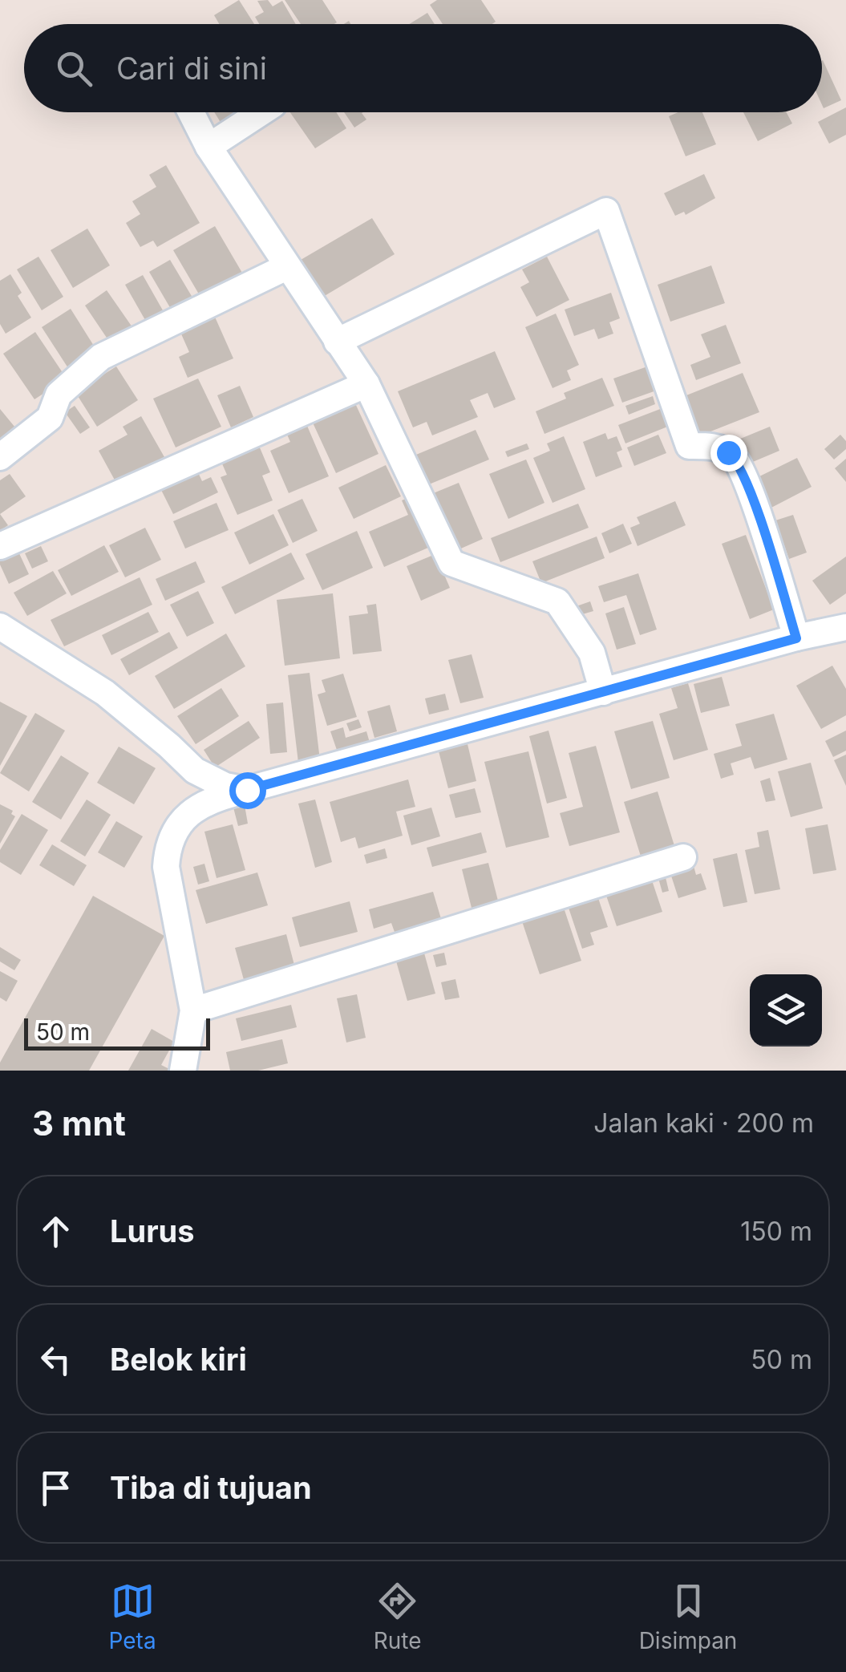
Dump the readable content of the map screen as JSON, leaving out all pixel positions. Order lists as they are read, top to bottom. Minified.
{"scale_bar":"50 m","page":{"search":"Cari di sini","scale":"50 m","heading":["3 mnt","Jalan kaki · 200 m"],"list":[["Lurus","150 m"],["Belok kiri","50 m"],"Tiba di tujuan"],"nav":["Peta","Rute","Disimpan"]}}
